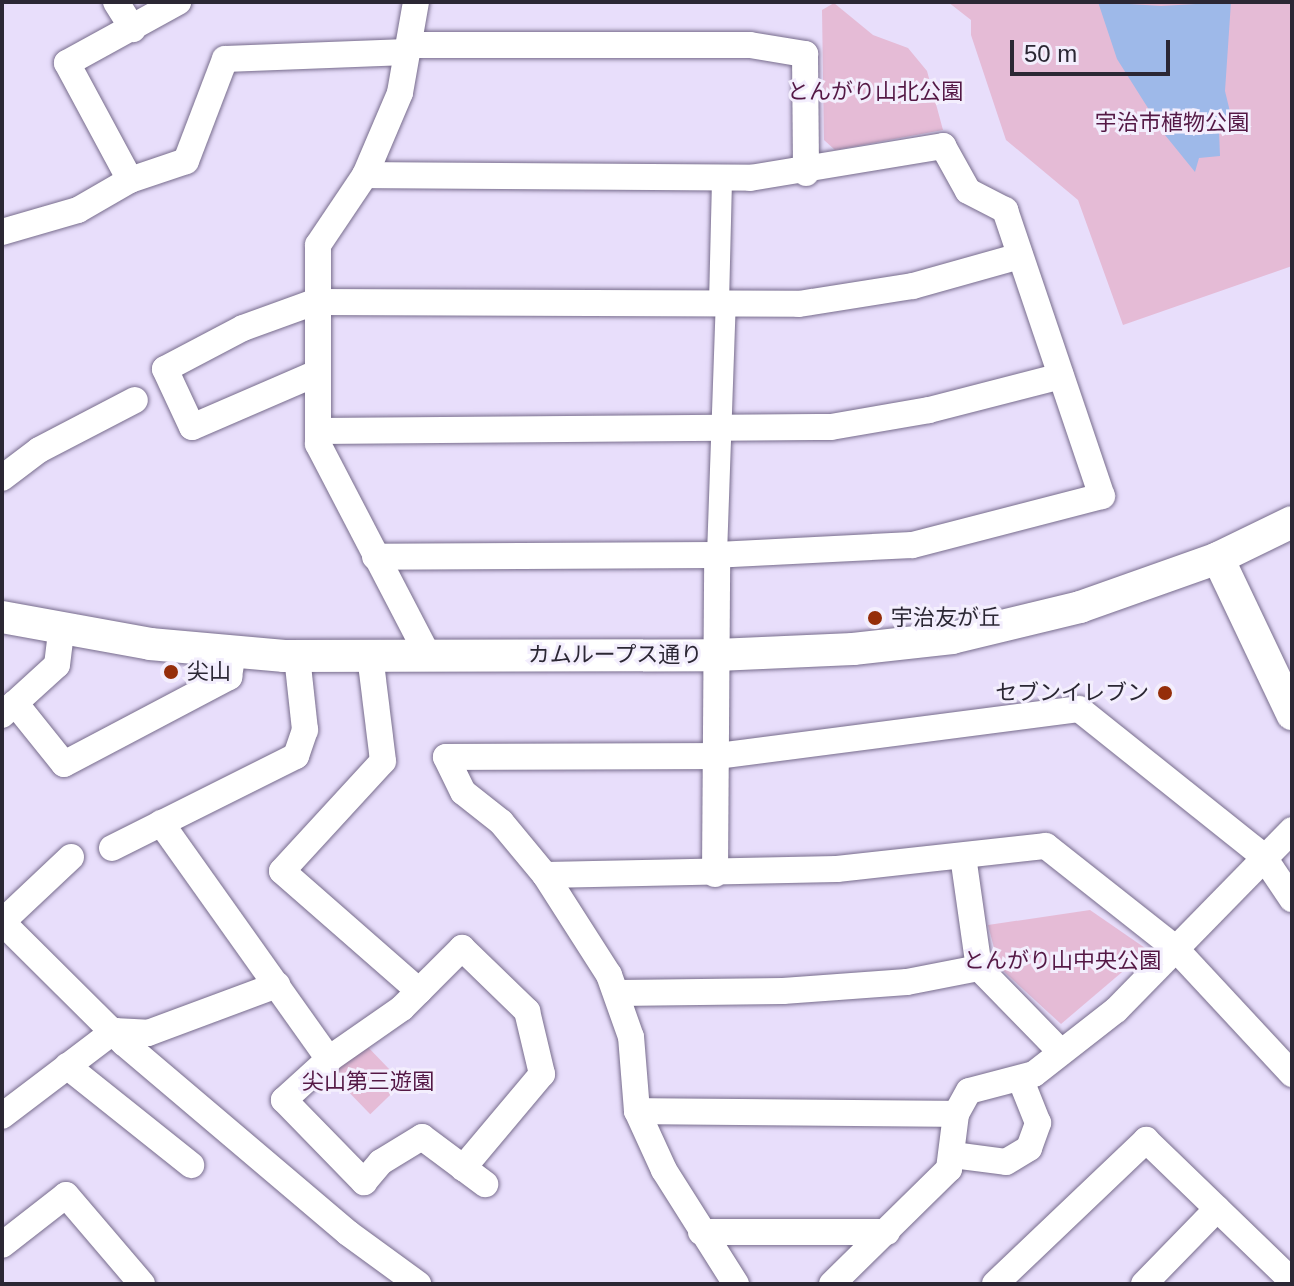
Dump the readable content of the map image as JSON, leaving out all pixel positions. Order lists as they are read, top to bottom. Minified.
{"streets":{"street":["カムループス通り"]},"parks":["とんがり山北公園","宇治市植物公園","とんがり山中央公園","尖山第三遊園"],"places":["宇治友が丘","尖山","セブンイレブン"],"scale_bar":"50 m"}
